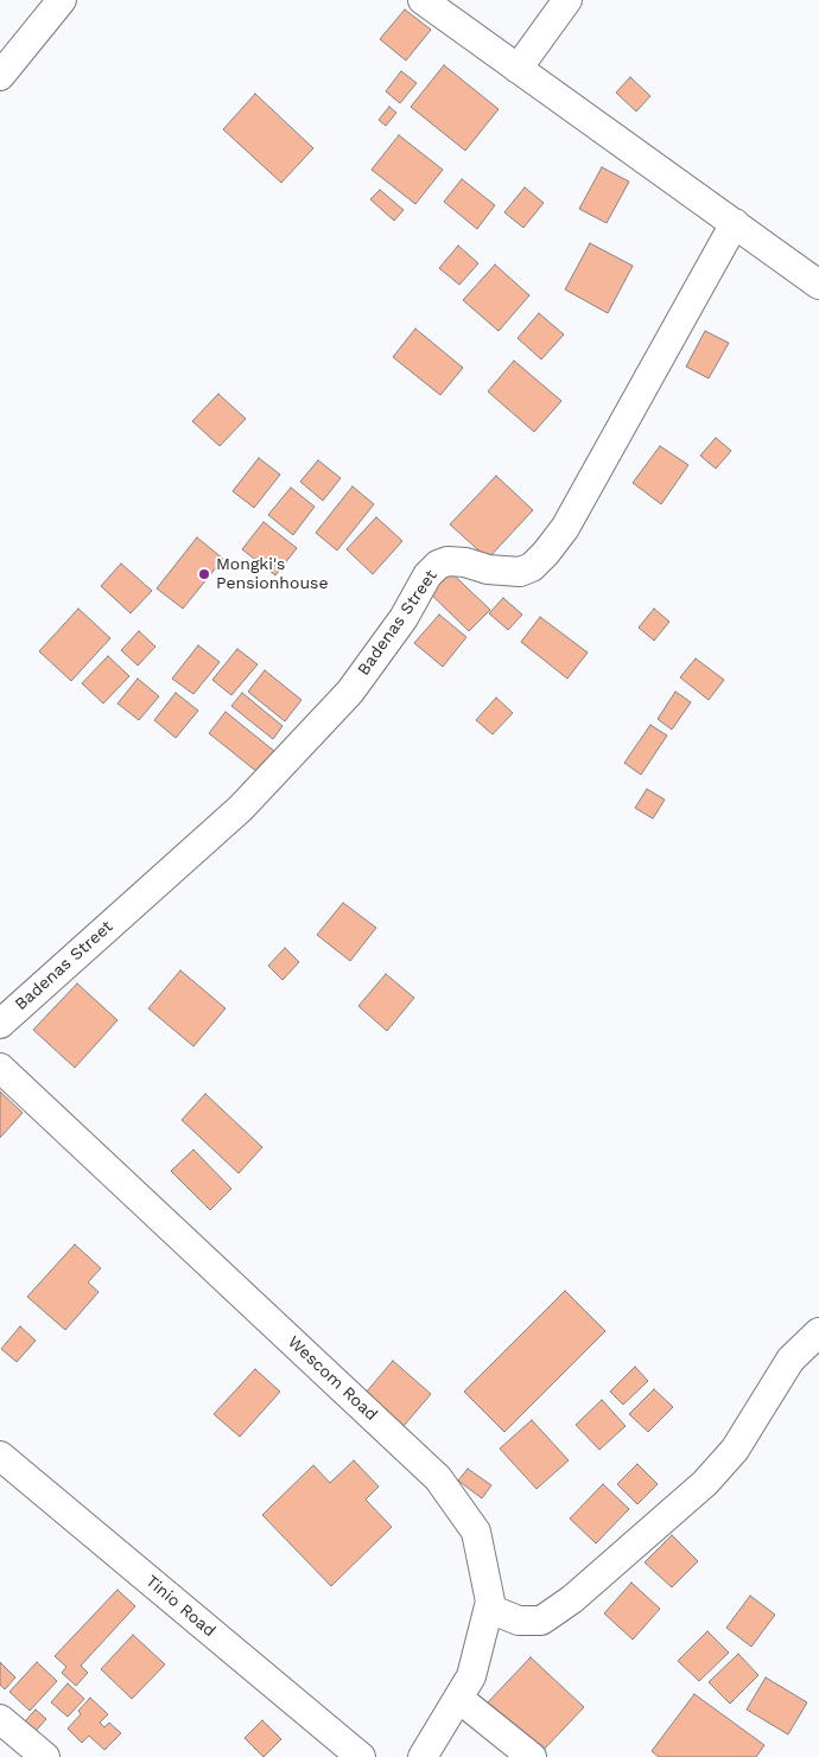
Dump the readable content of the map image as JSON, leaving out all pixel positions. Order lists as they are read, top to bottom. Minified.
{"streets":{"street":["Badenas Street","Wescom Road","Tinio Road"]},"places":["Mongki's Pensionhouse"]}
